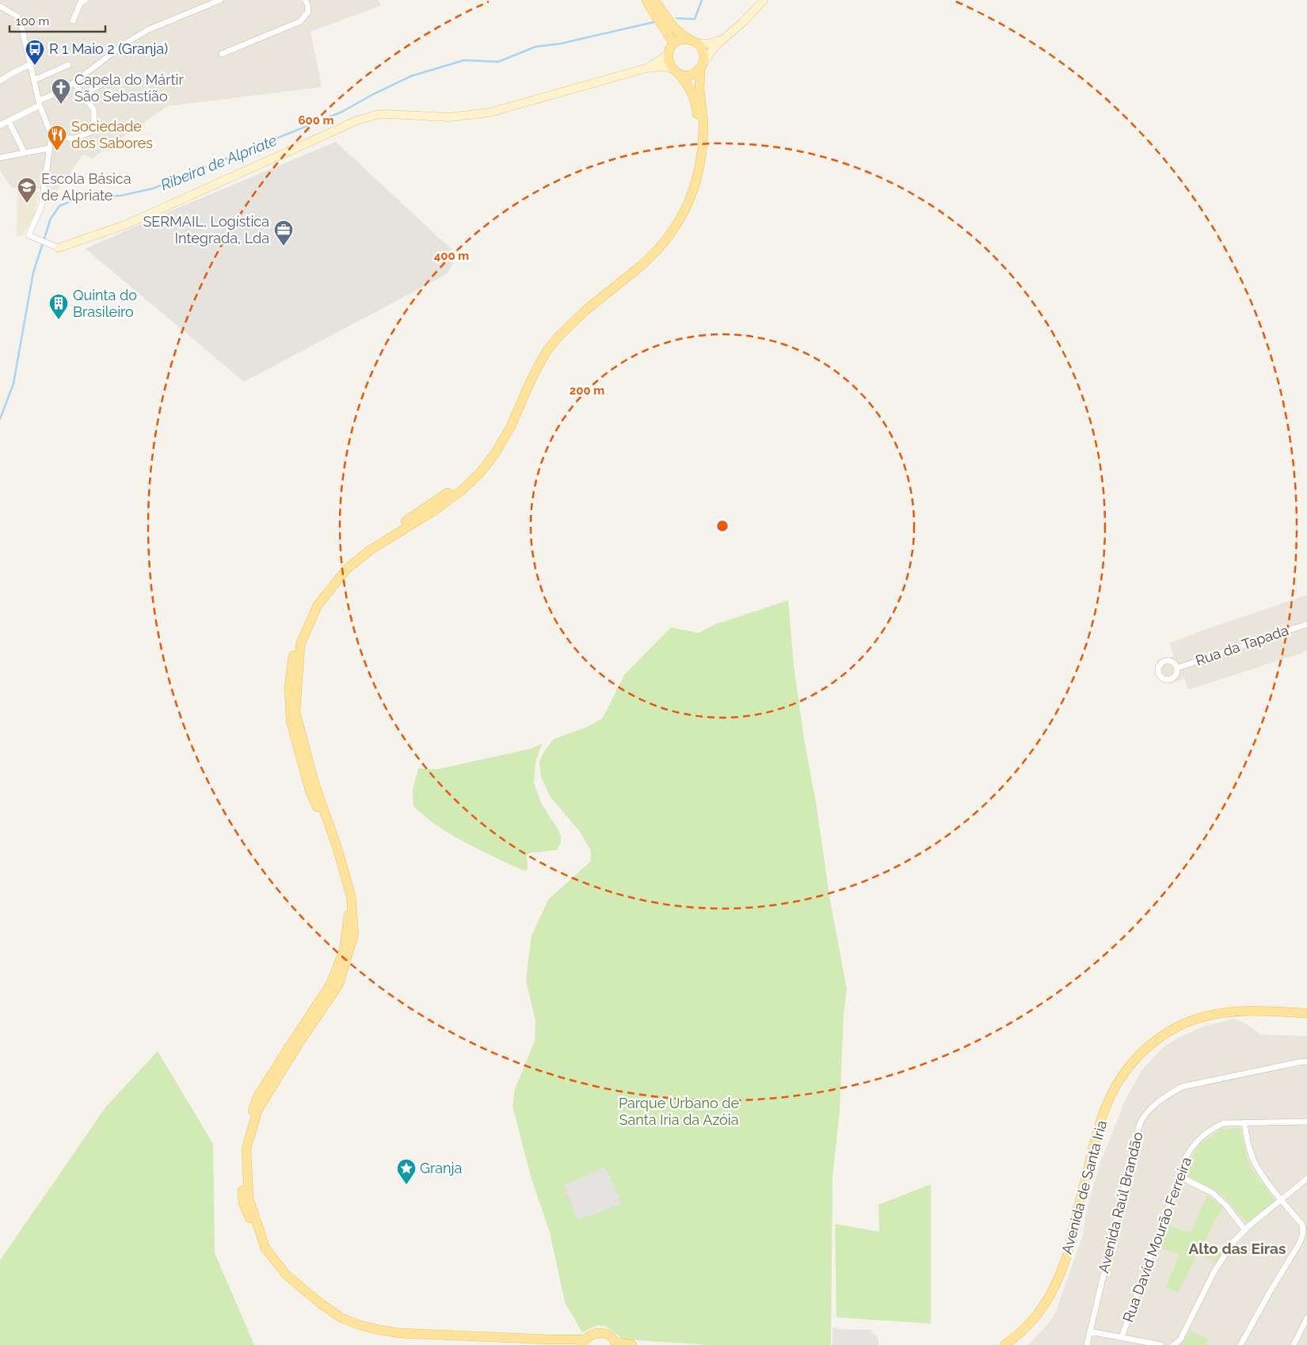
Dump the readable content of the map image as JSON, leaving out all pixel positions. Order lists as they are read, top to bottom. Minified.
{"streets":{"main road":["Avenida de Santa Iria"],"street":["Rua da Tapada","Avenida Raúl Brandão","Rua David Mourão Ferreira"]},"districts":["Alto das Eiras"],"water":["Ribeira de Alpriate"],"parks":["Parque Urbano de Santa Iria da Azóia"],"places":{"bus stop":["R 1 Maio 2 (Granja)"],"church":["Capela do Mártir São Sebastião"],"restaurant":["Sociedade dos Sabores"],"school or university":["Escola Básica de Alpriate"],"office":["SERMAIL, Logística Integrada, Lda"],"building":["Quinta do Brasileiro"],"place":["Granja"]},"scale_bar":"100 m","rings":["600 m","400 m","200 m"]}
